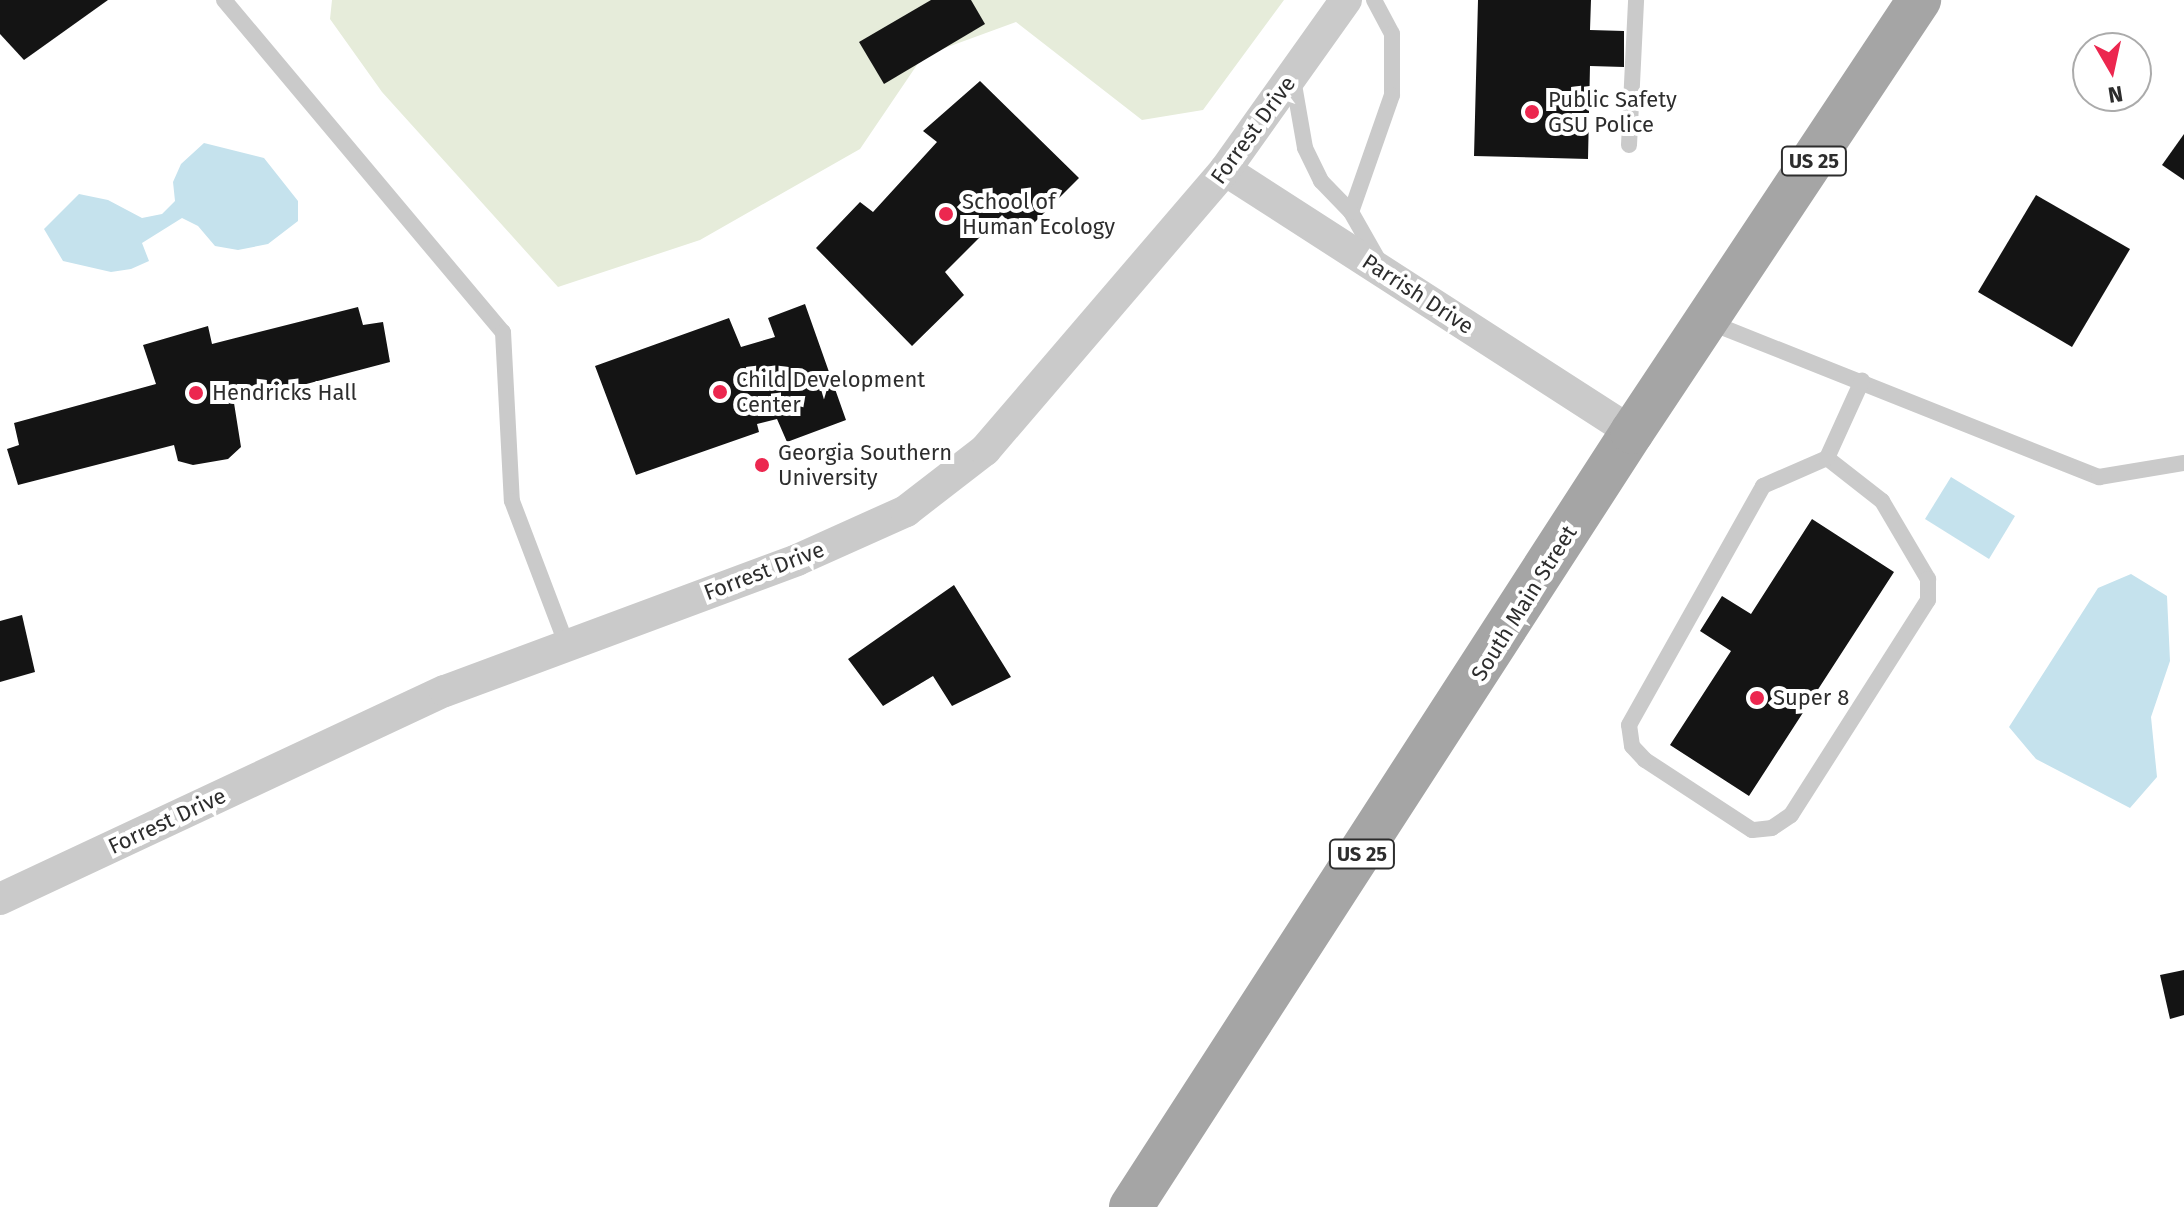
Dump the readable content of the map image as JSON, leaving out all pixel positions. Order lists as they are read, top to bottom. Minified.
{"streets":{"main road":["US 25","South Main Street"],"street":["Forrest Drive","Parrish Drive"]},"crossings":[["Forrest Drive","Parrish Drive"],["Parrish Drive","South Main Street"]],"places":["Public Safety GSU Police","School of Human Ecology","Child Development Center","Hendricks Hall","Georgia Southern University","Super 8"],"north":"bottom"}
